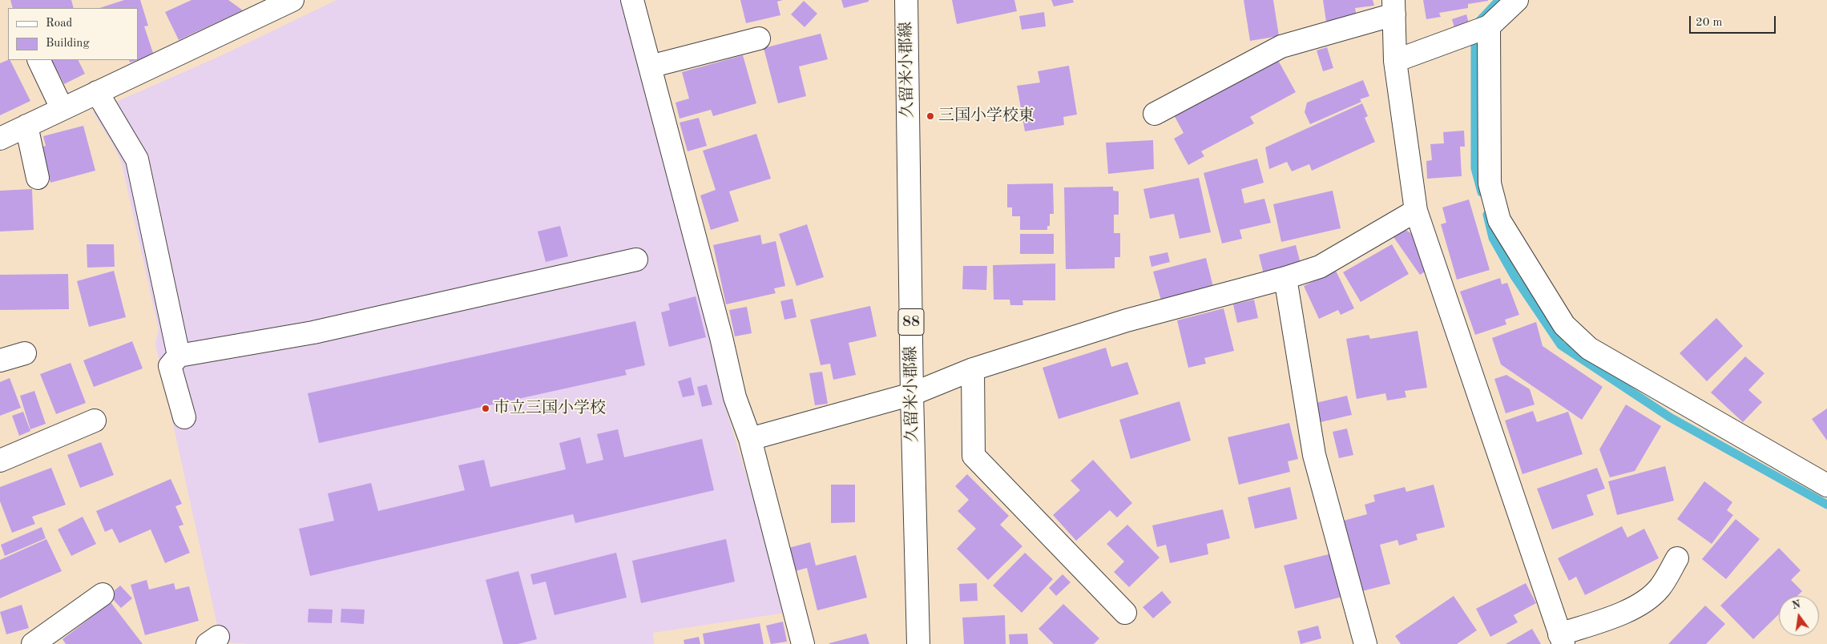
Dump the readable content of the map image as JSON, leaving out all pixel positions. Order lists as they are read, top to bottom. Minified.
{"streets":{"street":["久留米小郡線","88"]},"places":["三国小学校東","市立三国小学校"],"legend":["Road","Building"],"scale_bar":"20 m","north":"top"}
